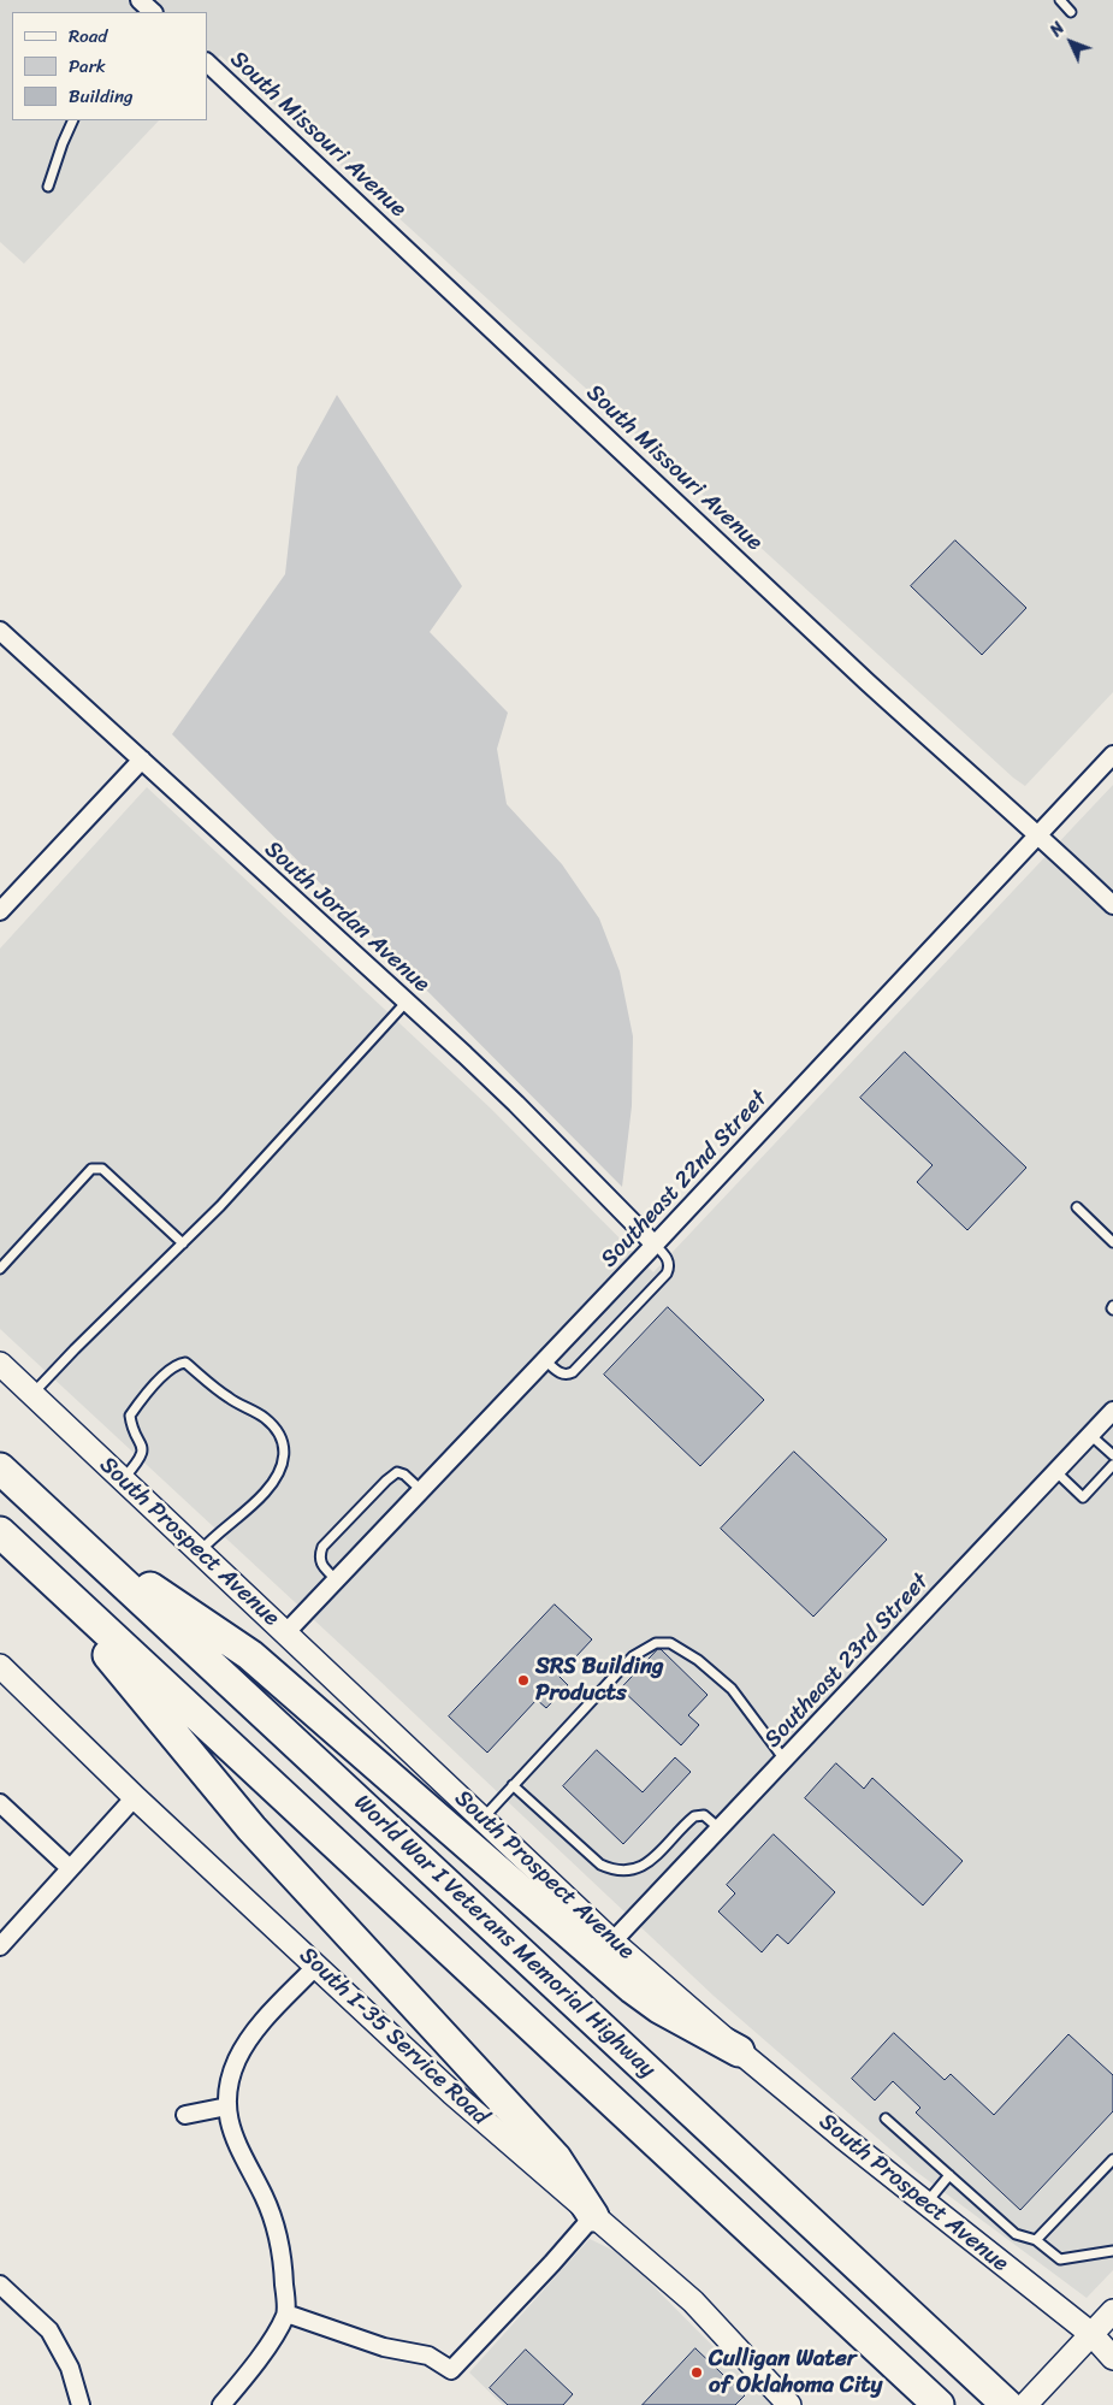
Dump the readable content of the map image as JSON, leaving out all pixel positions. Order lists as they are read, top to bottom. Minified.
{"streets":{"highway":["World War I Veterans Memorial Highway"],"main road":["South Prospect Avenue","South I-35 Service Road"],"street":["South Missouri Avenue","South Jordan Avenue","Southeast 22nd Street","Southeast 23rd Street"]},"crossings":[["South Missouri Avenue","Southeast 22nd Street"],["South Jordan Avenue","Southeast 22nd Street"],["Southeast 22nd Street","South Prospect Avenue"],["South Prospect Avenue","Southeast 23rd Street"]],"places":["SRS Building Products","Culligan Water of Oklahoma City"],"legend":["Road","Park","Building"],"north":"top left"}
